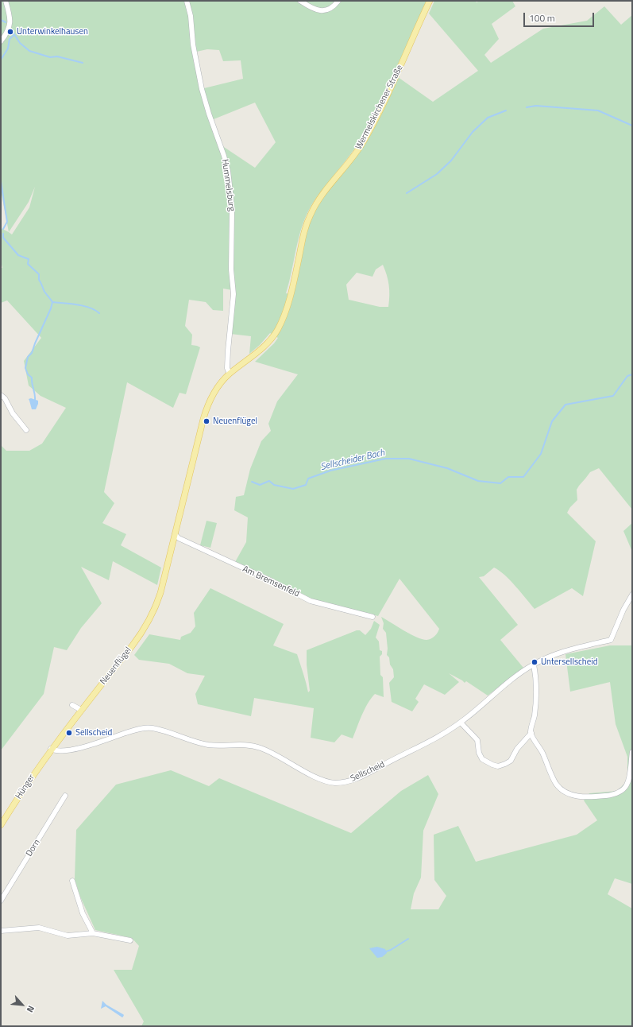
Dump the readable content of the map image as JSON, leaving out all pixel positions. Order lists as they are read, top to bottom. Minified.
{"streets":{"main road":["Wermelskirchener Straße","Neuenflügel","Hünger"],"street":["Hummelsburg","Am Bremsenfeld","Sellscheid","Dorn"]},"crossings":[["Wermelskirchener Straße","Neuenflügel"],["Hummelsburg","Neuenflügel"],["Am Bremsenfeld","Neuenflügel"],["Neuenflügel","Sellscheid"],["Neuenflügel","Hünger"],["Sellscheid","Hünger"]],"water":["Sellscheider Bach"],"places":["Unterwinkelhausen","Neuenflügel","Untersellscheid","Sellscheid"],"scale_bar":"100 m","north":"bottom right"}
